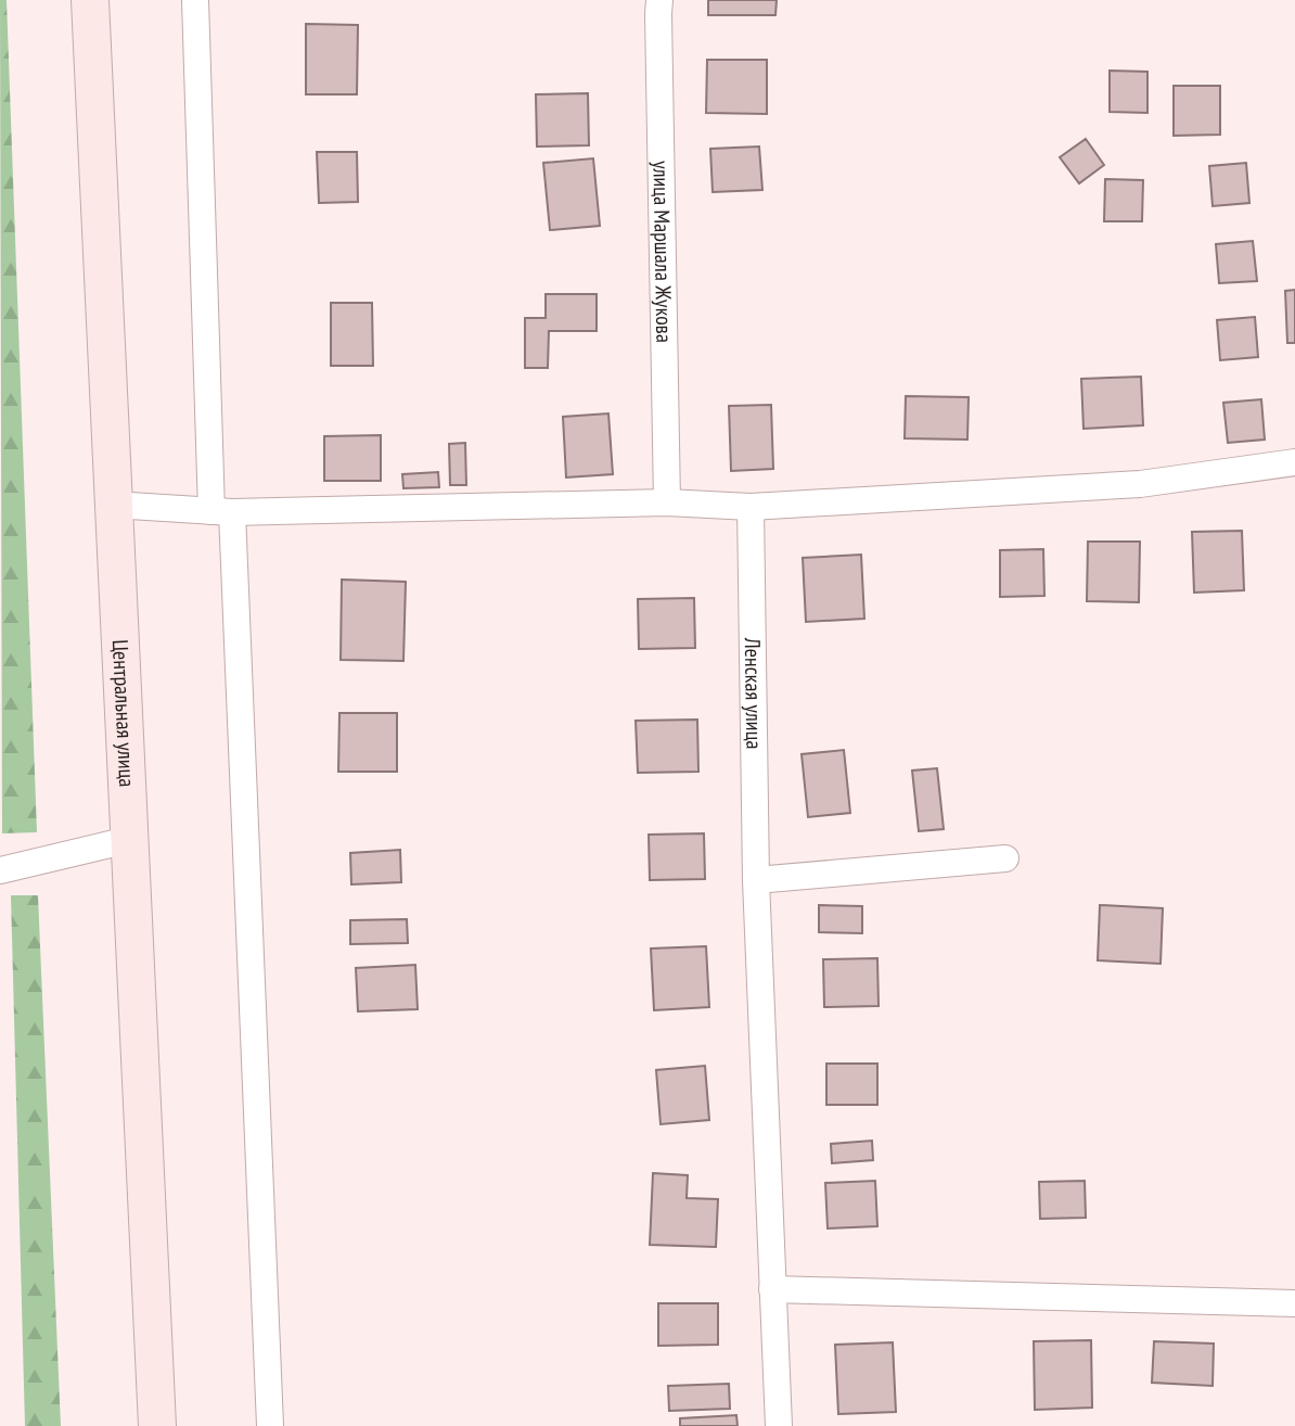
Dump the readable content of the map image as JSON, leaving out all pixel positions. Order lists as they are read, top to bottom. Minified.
{"streets":{"main road":["Центральная улица"],"street":["улица Маршала Жукова","Ленская улица"]}}
